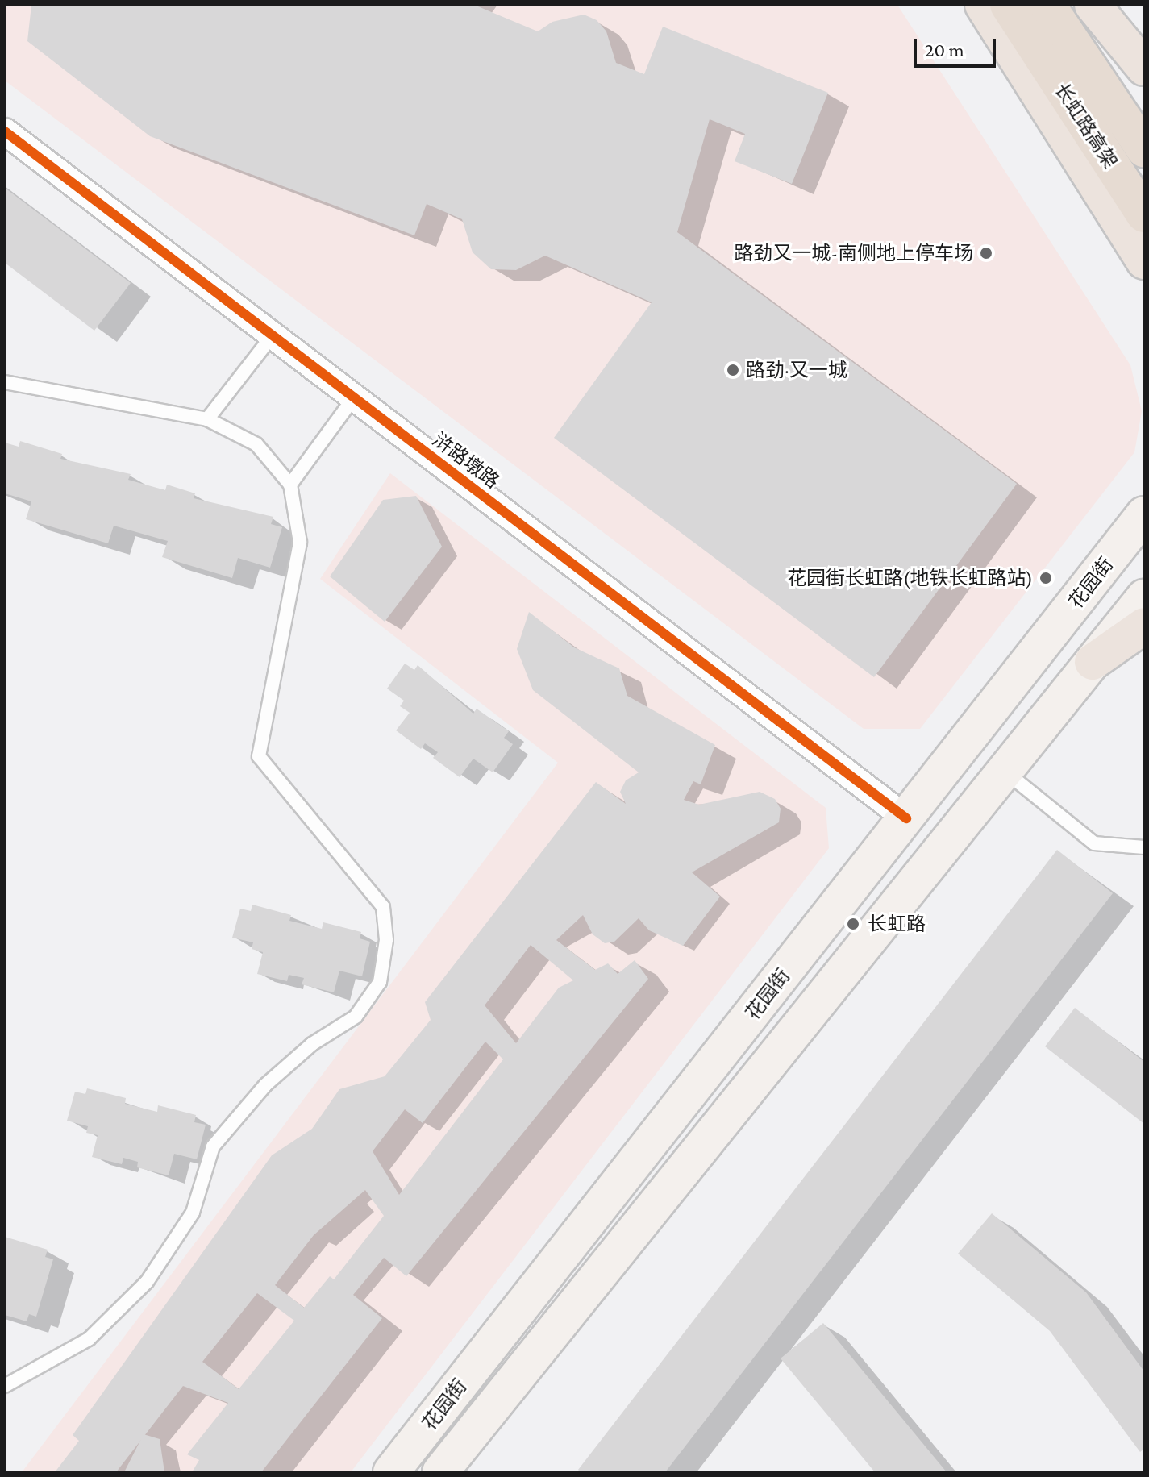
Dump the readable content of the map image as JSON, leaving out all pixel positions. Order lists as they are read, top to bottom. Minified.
{"streets":{"highway":["长虹路高架"],"main road":["花园街"],"street":["浒路墩路"]},"crossings":[["浒路墩路","花园街"]],"places":["路劲又一城-南侧地上停车场","路劲·又一城","花园街长虹路(地铁长虹路站)","长虹路"],"scale_bar":"20 m"}
